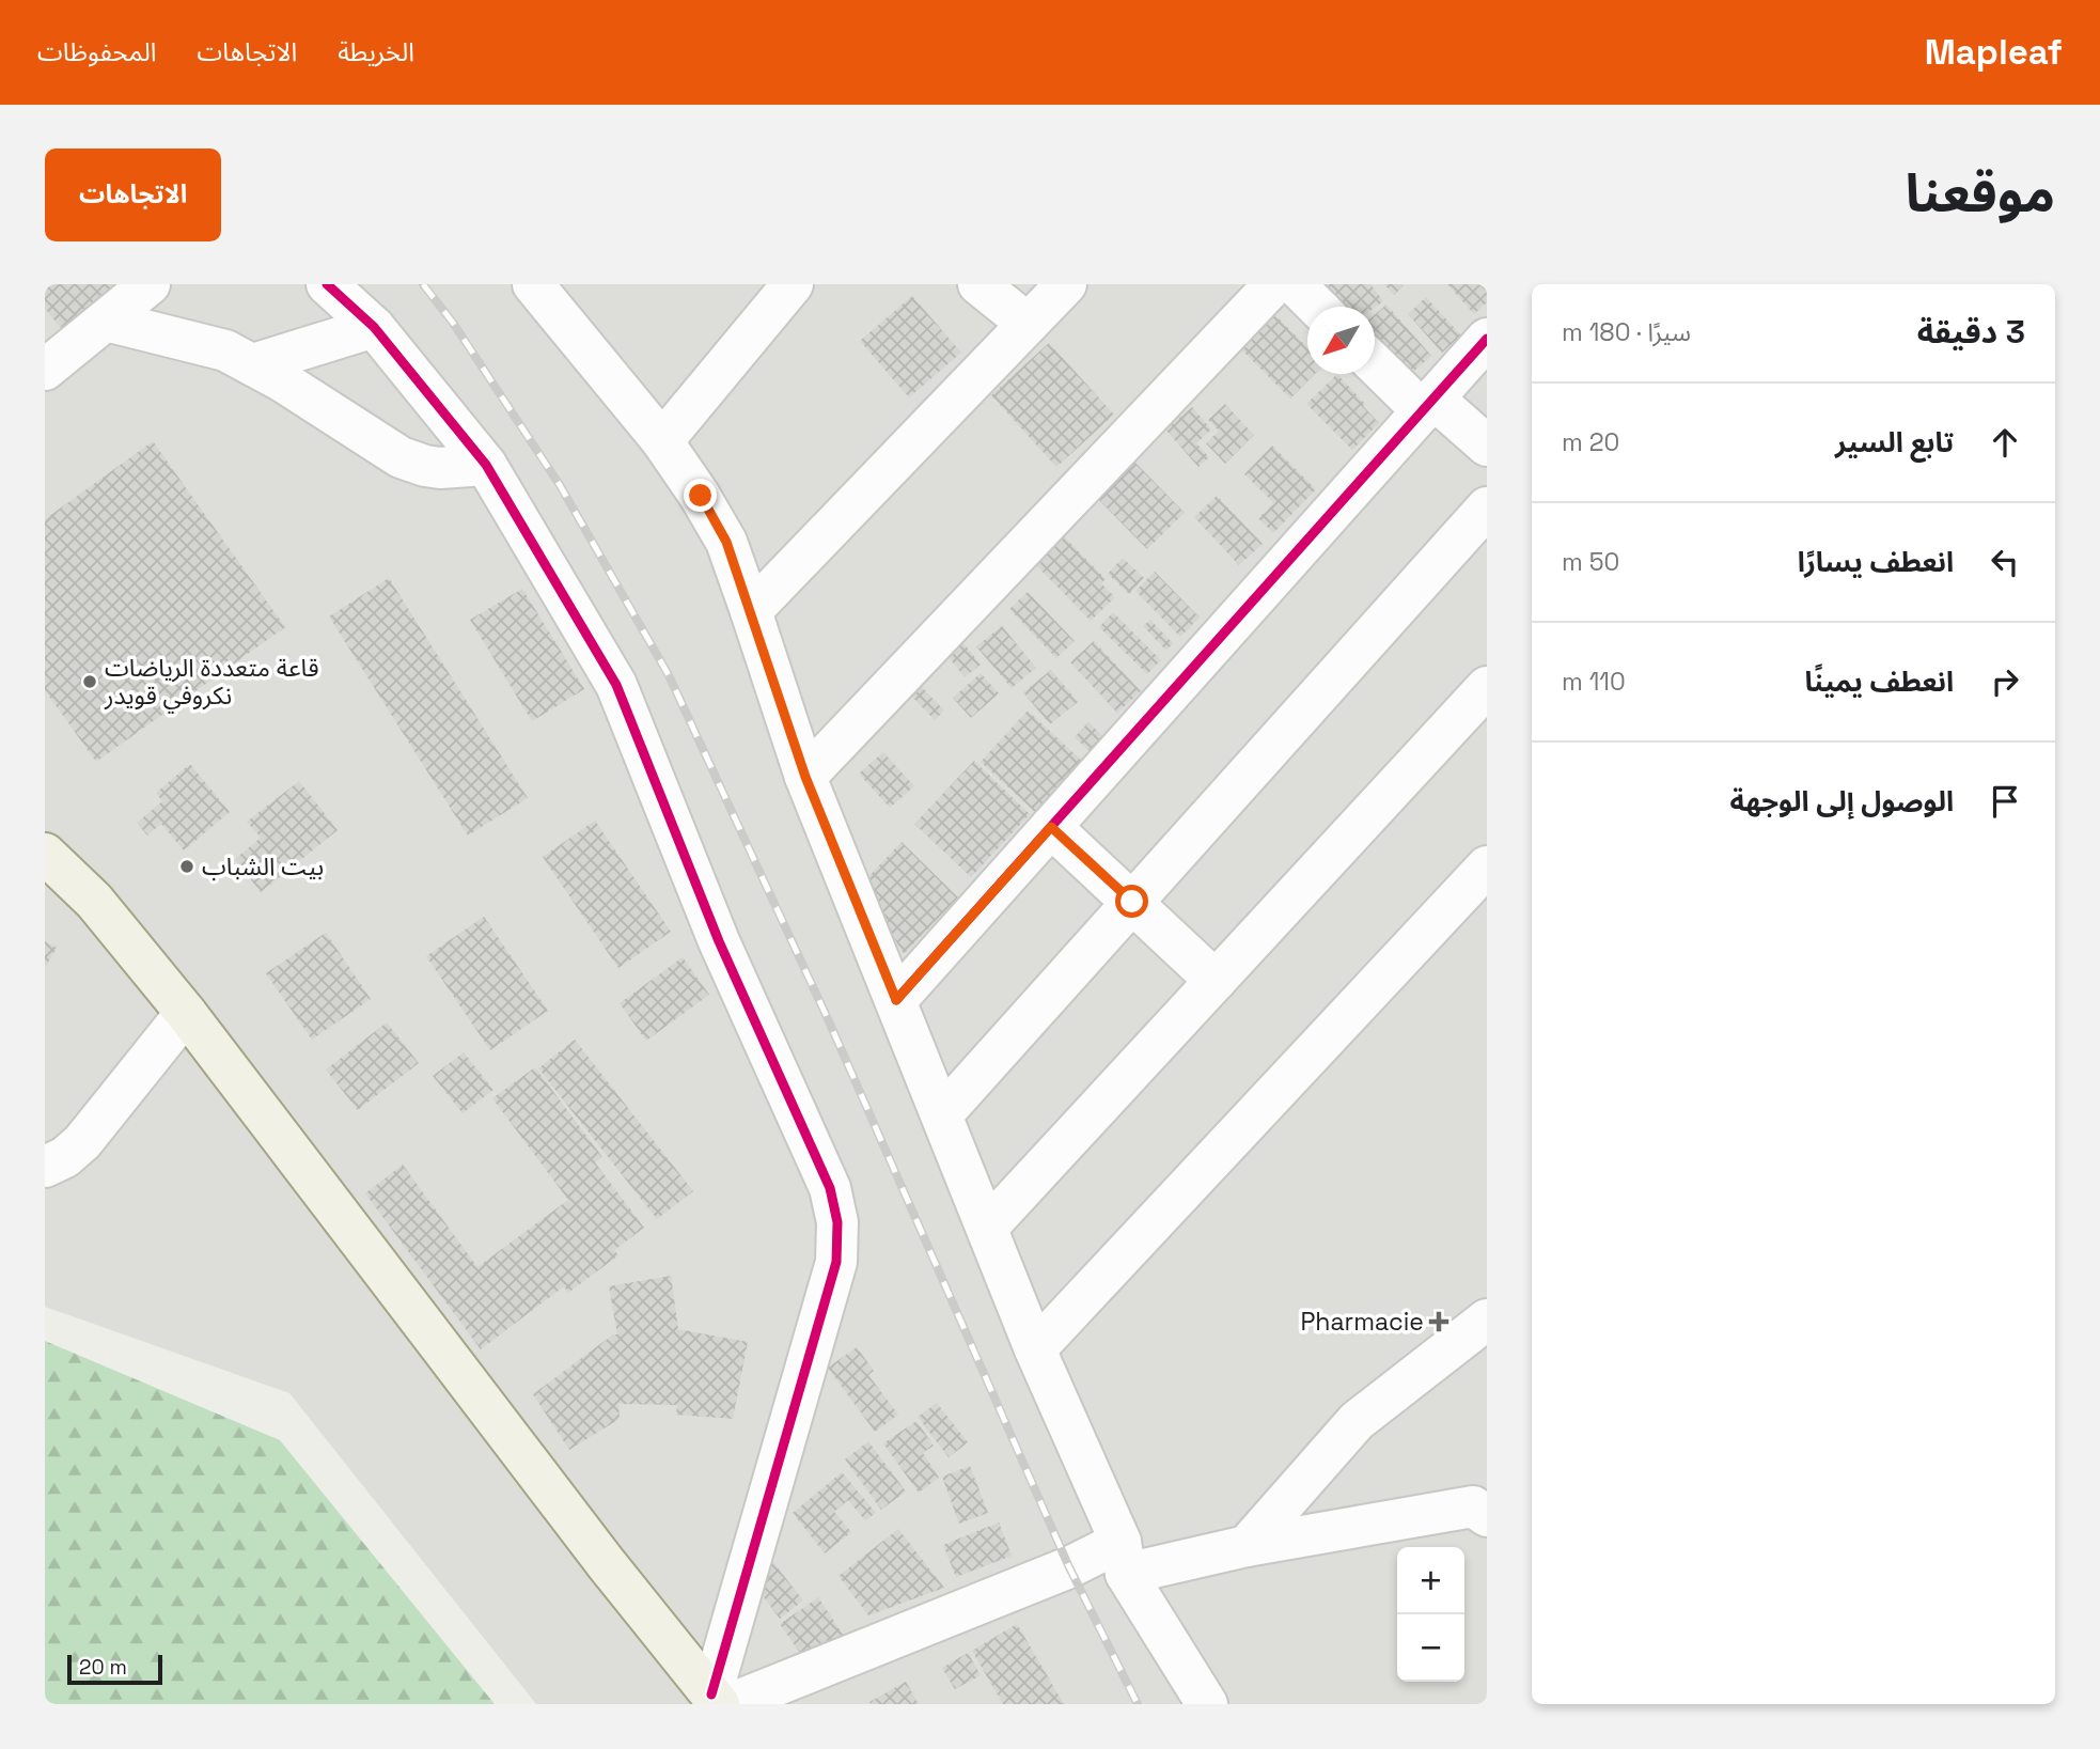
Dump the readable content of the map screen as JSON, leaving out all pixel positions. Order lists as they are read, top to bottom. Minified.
{"places":{"other":["قاعة متعددة الرياضات نكروفي قويدر","بيت الشباب"],"health":["Pharmacie"]},"scale_bar":"20 m","north":"bottom left","page":{"header":"Mapleaf","nav":["الخريطة","الاتجاهات","المحفوظات"],"title":"موقعنا","buttons":"الاتجاهات","heading":["3 دقيقة","سيرًا · 180 m"],"list":[["تابع السير","20 m"],["انعطف يسارًا","50 m"],["انعطف يمينًا","110 m"],"الوصول إلى الوجهة"],"map_buttons":["+","−"],"scale":"20 m"}}
